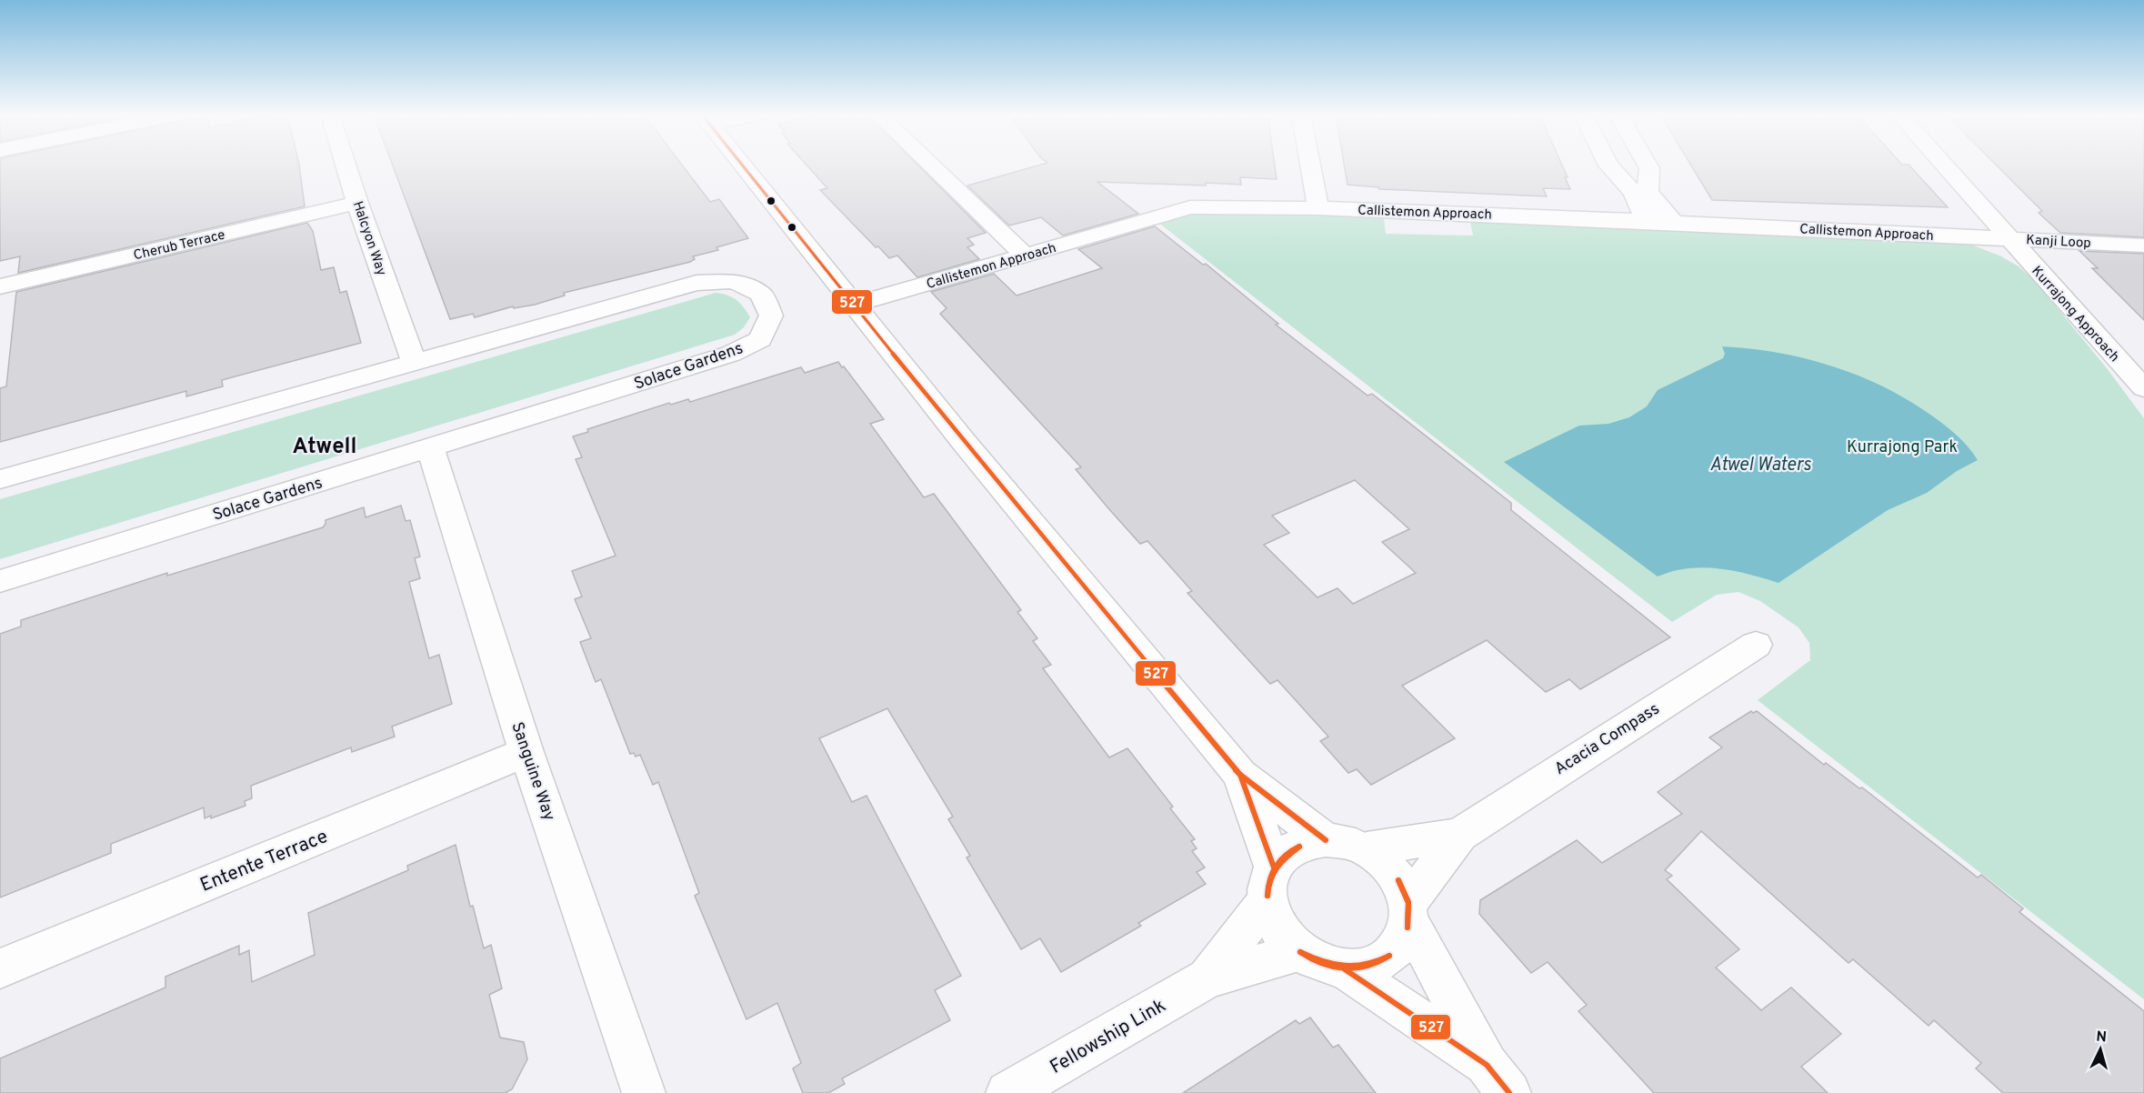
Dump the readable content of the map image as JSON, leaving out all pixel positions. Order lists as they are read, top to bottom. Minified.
{"streets":{"street":["Callistemon Approach","Halcyon Way","Kanji Loop","Cherub Terrace","Kurrajong Approach","Solace Gardens","Acacia Compass","Sanguine Way","Entente Terrace","Fellowship Link"]},"crossings":[["Callistemon Approach","Kanji Loop"],["Callistemon Approach","Kurrajong Approach"],["Halcyon Way","Cherub Terrace"],["Halcyon Way","Solace Gardens"],["Kanji Loop","Kurrajong Approach"],["Solace Gardens","Sanguine Way"],["Acacia Compass","Fellowship Link"],["Sanguine Way","Entente Terrace"]],"districts":["Atwell"],"water":["Atwel Waters"],"parks":["Kurrajong Park"],"lines":["transit line 527"],"north":"top"}
